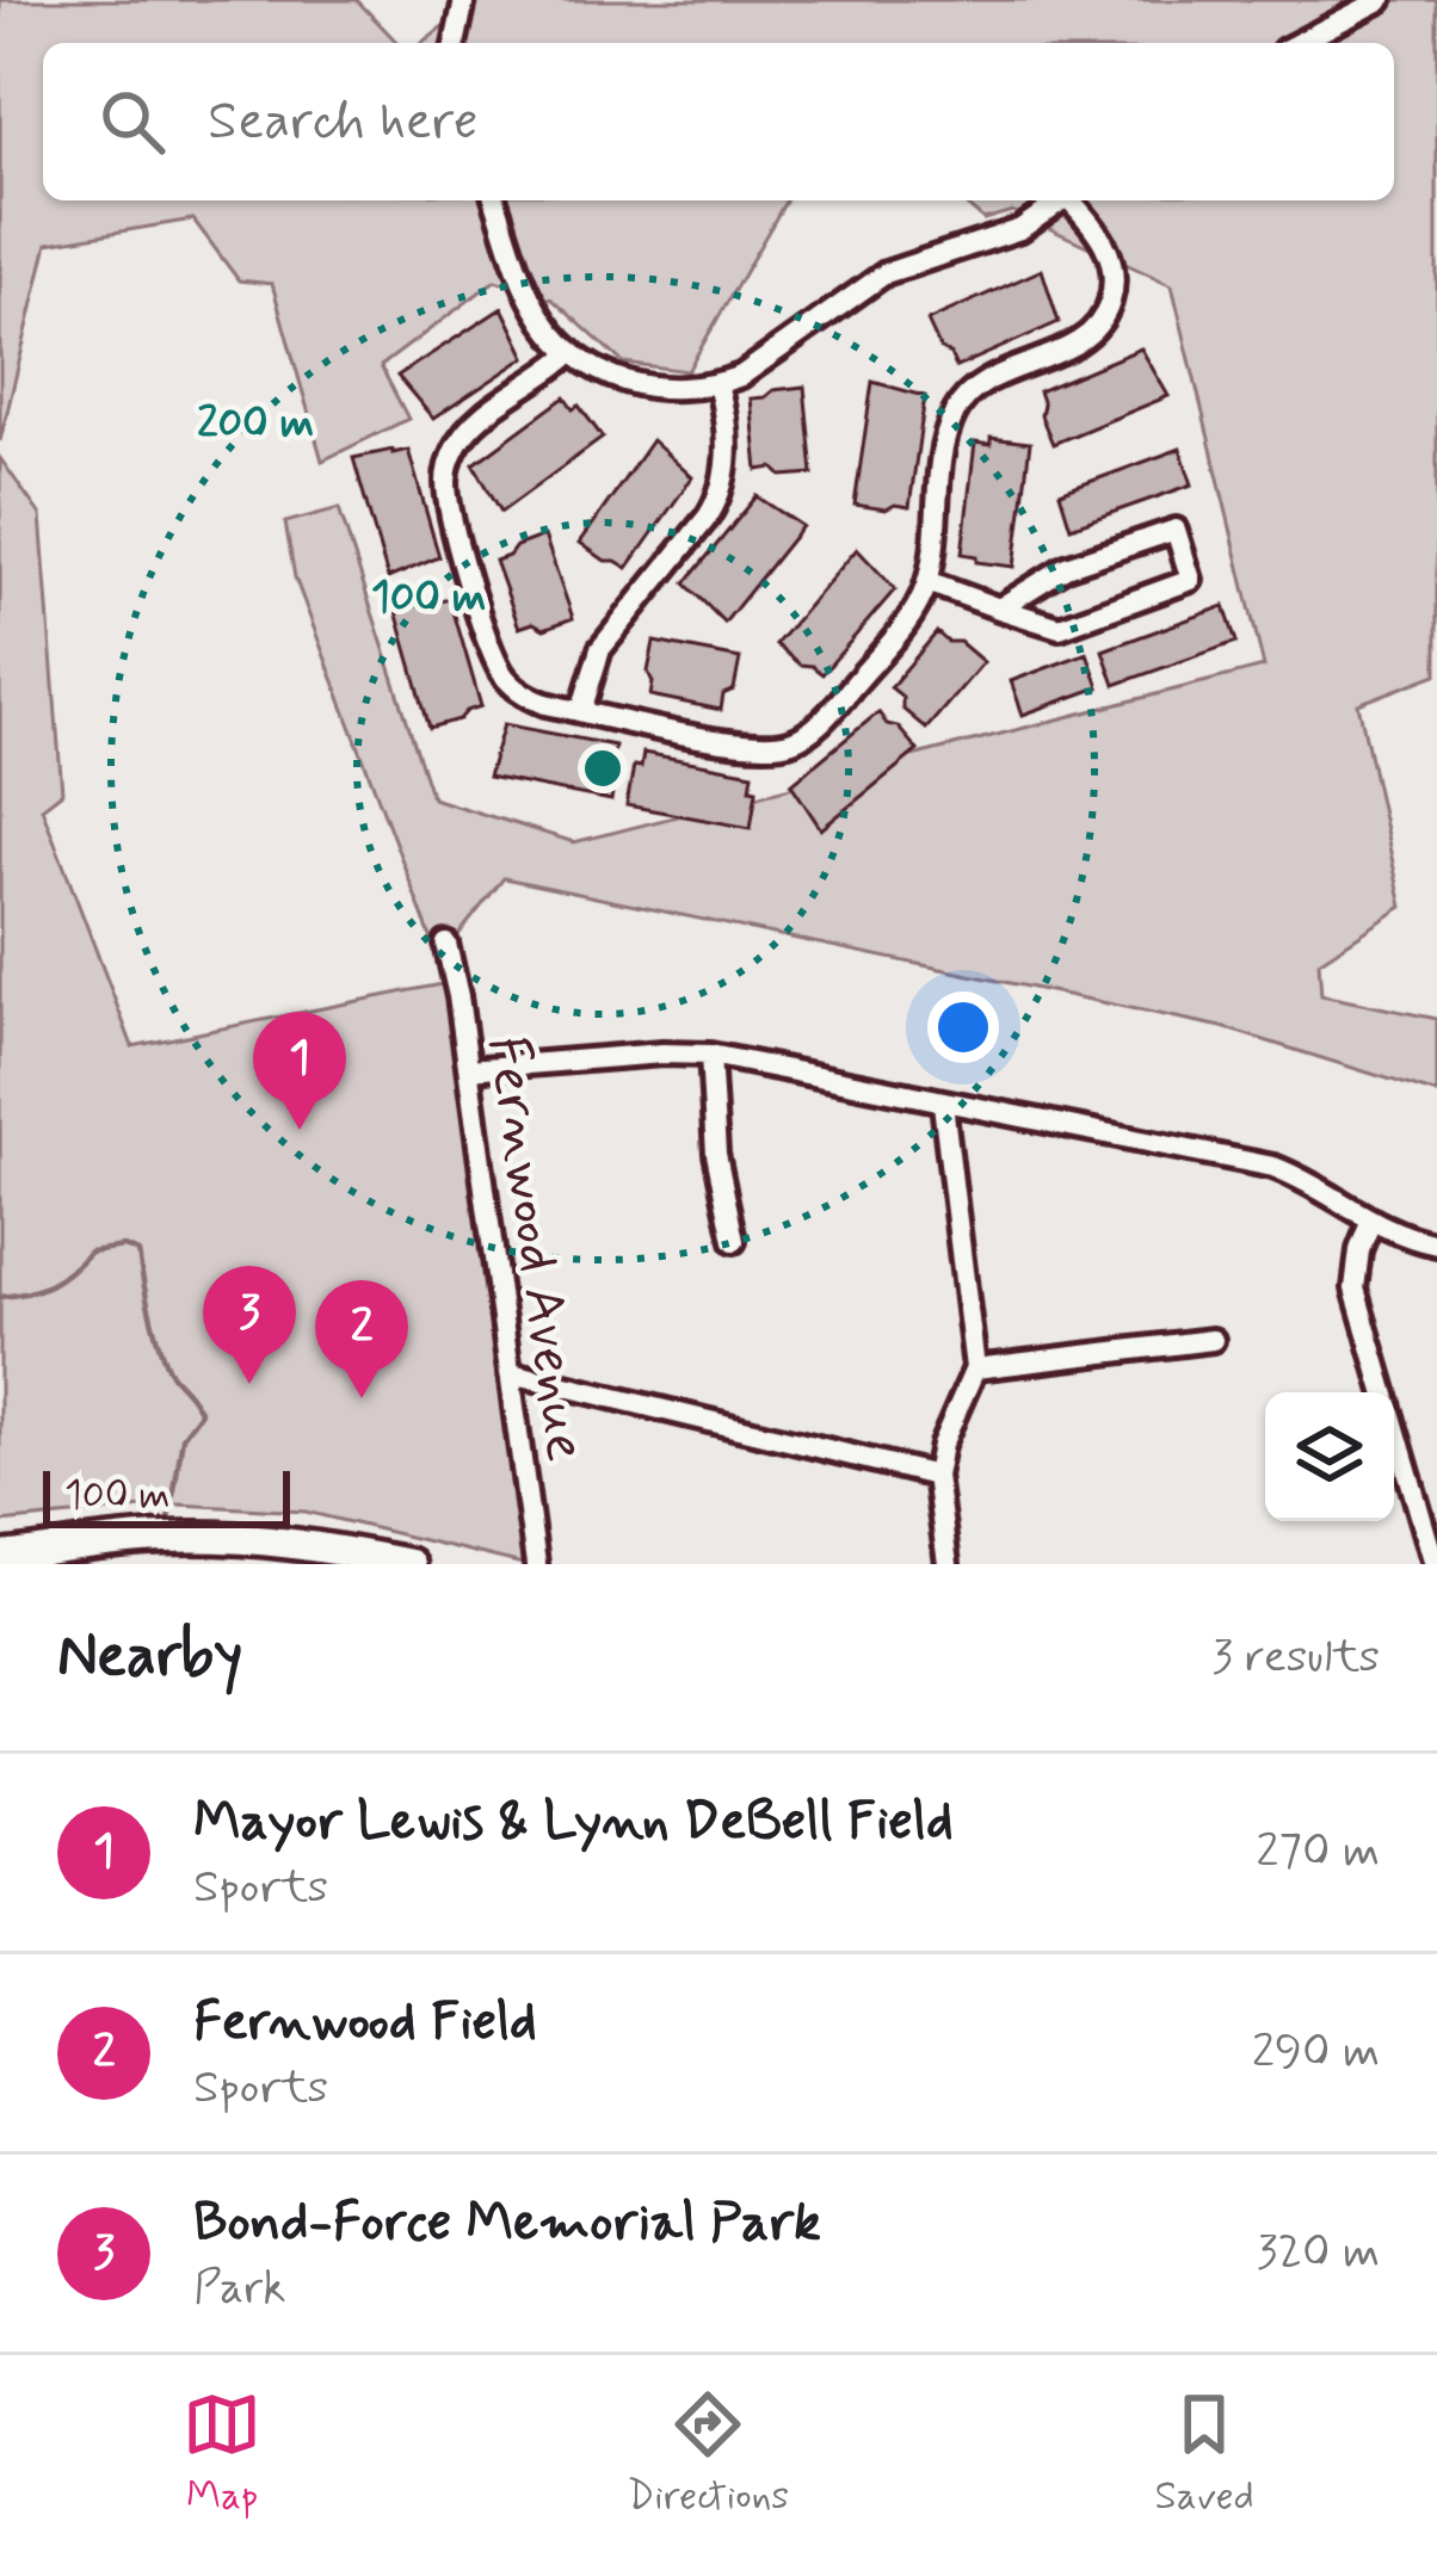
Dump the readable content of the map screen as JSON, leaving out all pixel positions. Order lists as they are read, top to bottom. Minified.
{"streets":{"street":["Fernwood Avenue"]},"scale_bar":"100 m","page":{"search":"Search here","pins":["1","3","2"],"scale":"100 m","heading":["Nearby","3 results"],"list":[{"mark":"1","name":"Mayor Lewis & Lynn DeBell Field","note":"Sports","value":"270 m"},{"mark":"2","name":"Fernwood Field","note":"Sports","value":"290 m"},{"mark":"3","name":"Bond-Force Memorial Park","note":"Park","value":"320 m"}],"nav":["Map","Directions","Saved"]},"rings":["200 m","100 m"]}
